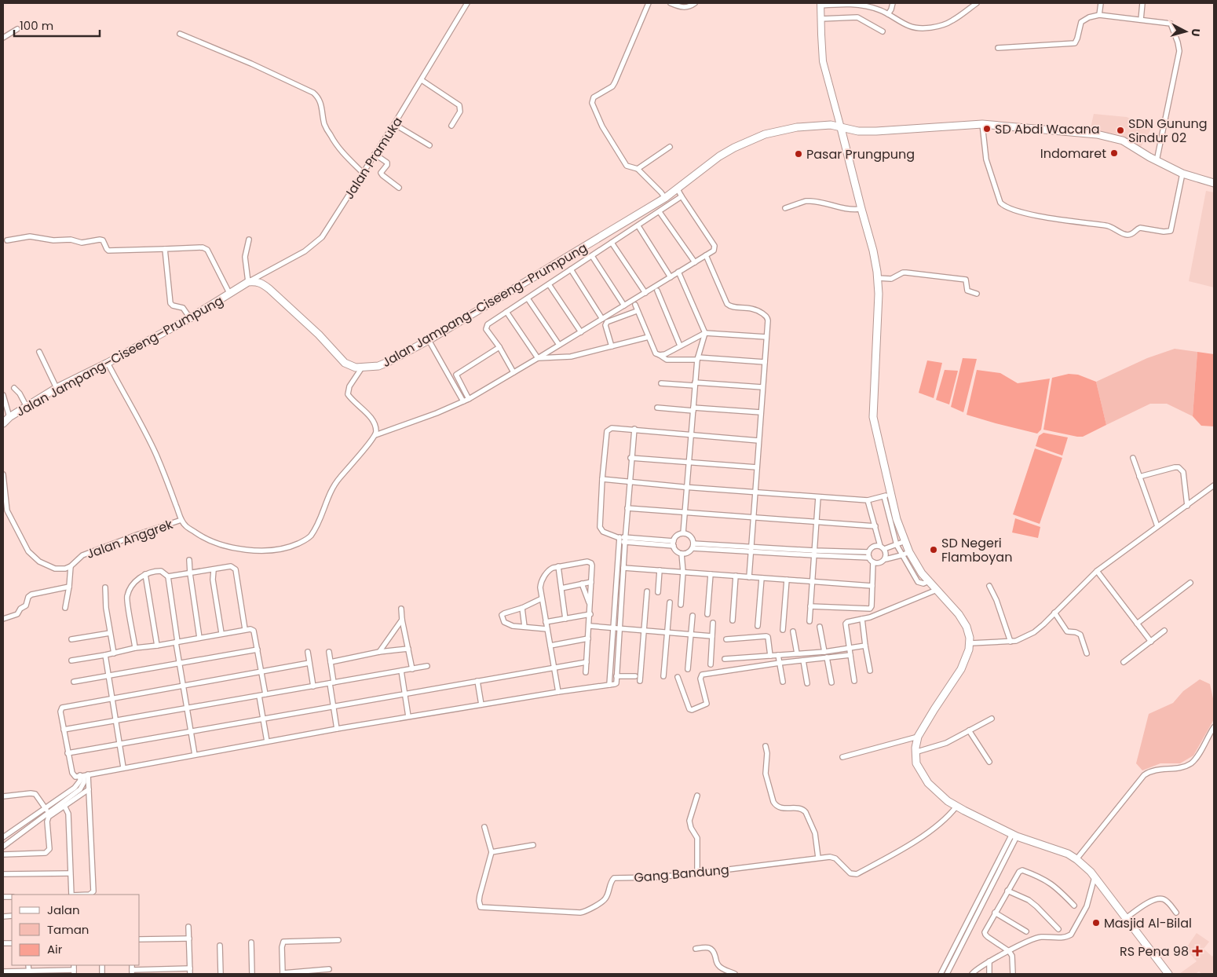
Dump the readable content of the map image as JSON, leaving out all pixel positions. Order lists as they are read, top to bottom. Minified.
{"streets":{"main road":["Jalan Jampang–Ciseeng–Prumpung"],"street":["Jalan Pramuka","Jalan Anggrek","Gang Bandung"]},"crossings":[["Jalan Pramuka","Jalan Jampang–Ciseeng–Prumpung"]],"places":{"other":["SD Abdi Wacana","SDN Gunung Sindur 02","Indomaret","Pasar Prungpung","SD Negeri Flamboyan","Masjid Al-Bilal"],"health":["RS Pena 98"]},"legend":["Jalan","Taman","Air"],"scale_bar":"100 m","north":"right"}
